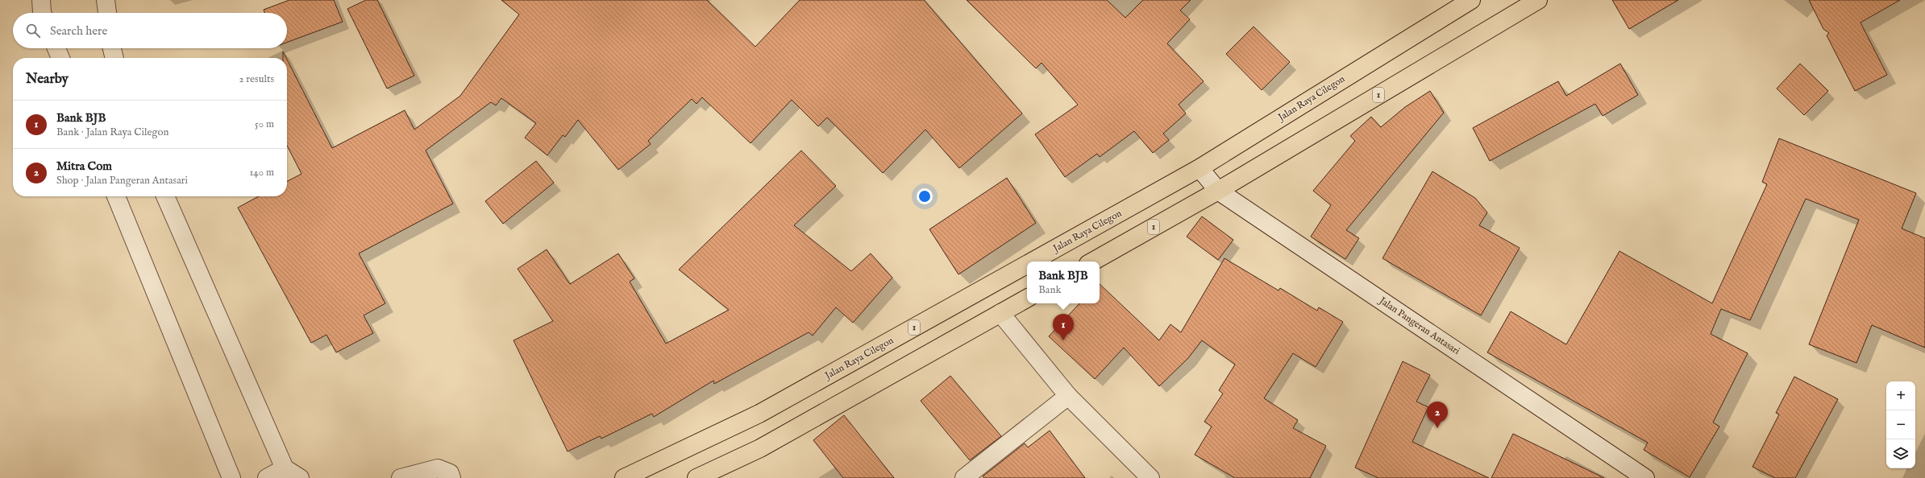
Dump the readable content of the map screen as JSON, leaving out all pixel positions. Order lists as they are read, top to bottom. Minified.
{"streets":{"highway":["1","Jalan Raya Cilegon"],"street":["Jalan Pangeran Antasari"]},"crossings":[["1","Jalan Pangeran Antasari"],["Jalan Raya Cilegon","Jalan Pangeran Antasari"]],"page":{"search":"Search here","heading":["Nearby","2 results"],"list":[{"mark":"1","name":"Bank BJB","note":"Bank · Jalan Raya Cilegon","value":"50 m"},{"mark":"2","name":"Mitra Com","note":"Shop · Jalan Pangeran Antasari","value":"140 m"}],"popup":["Bank BJB","Bank"],"pins":["1","2"],"map_buttons":["+","−"]}}
